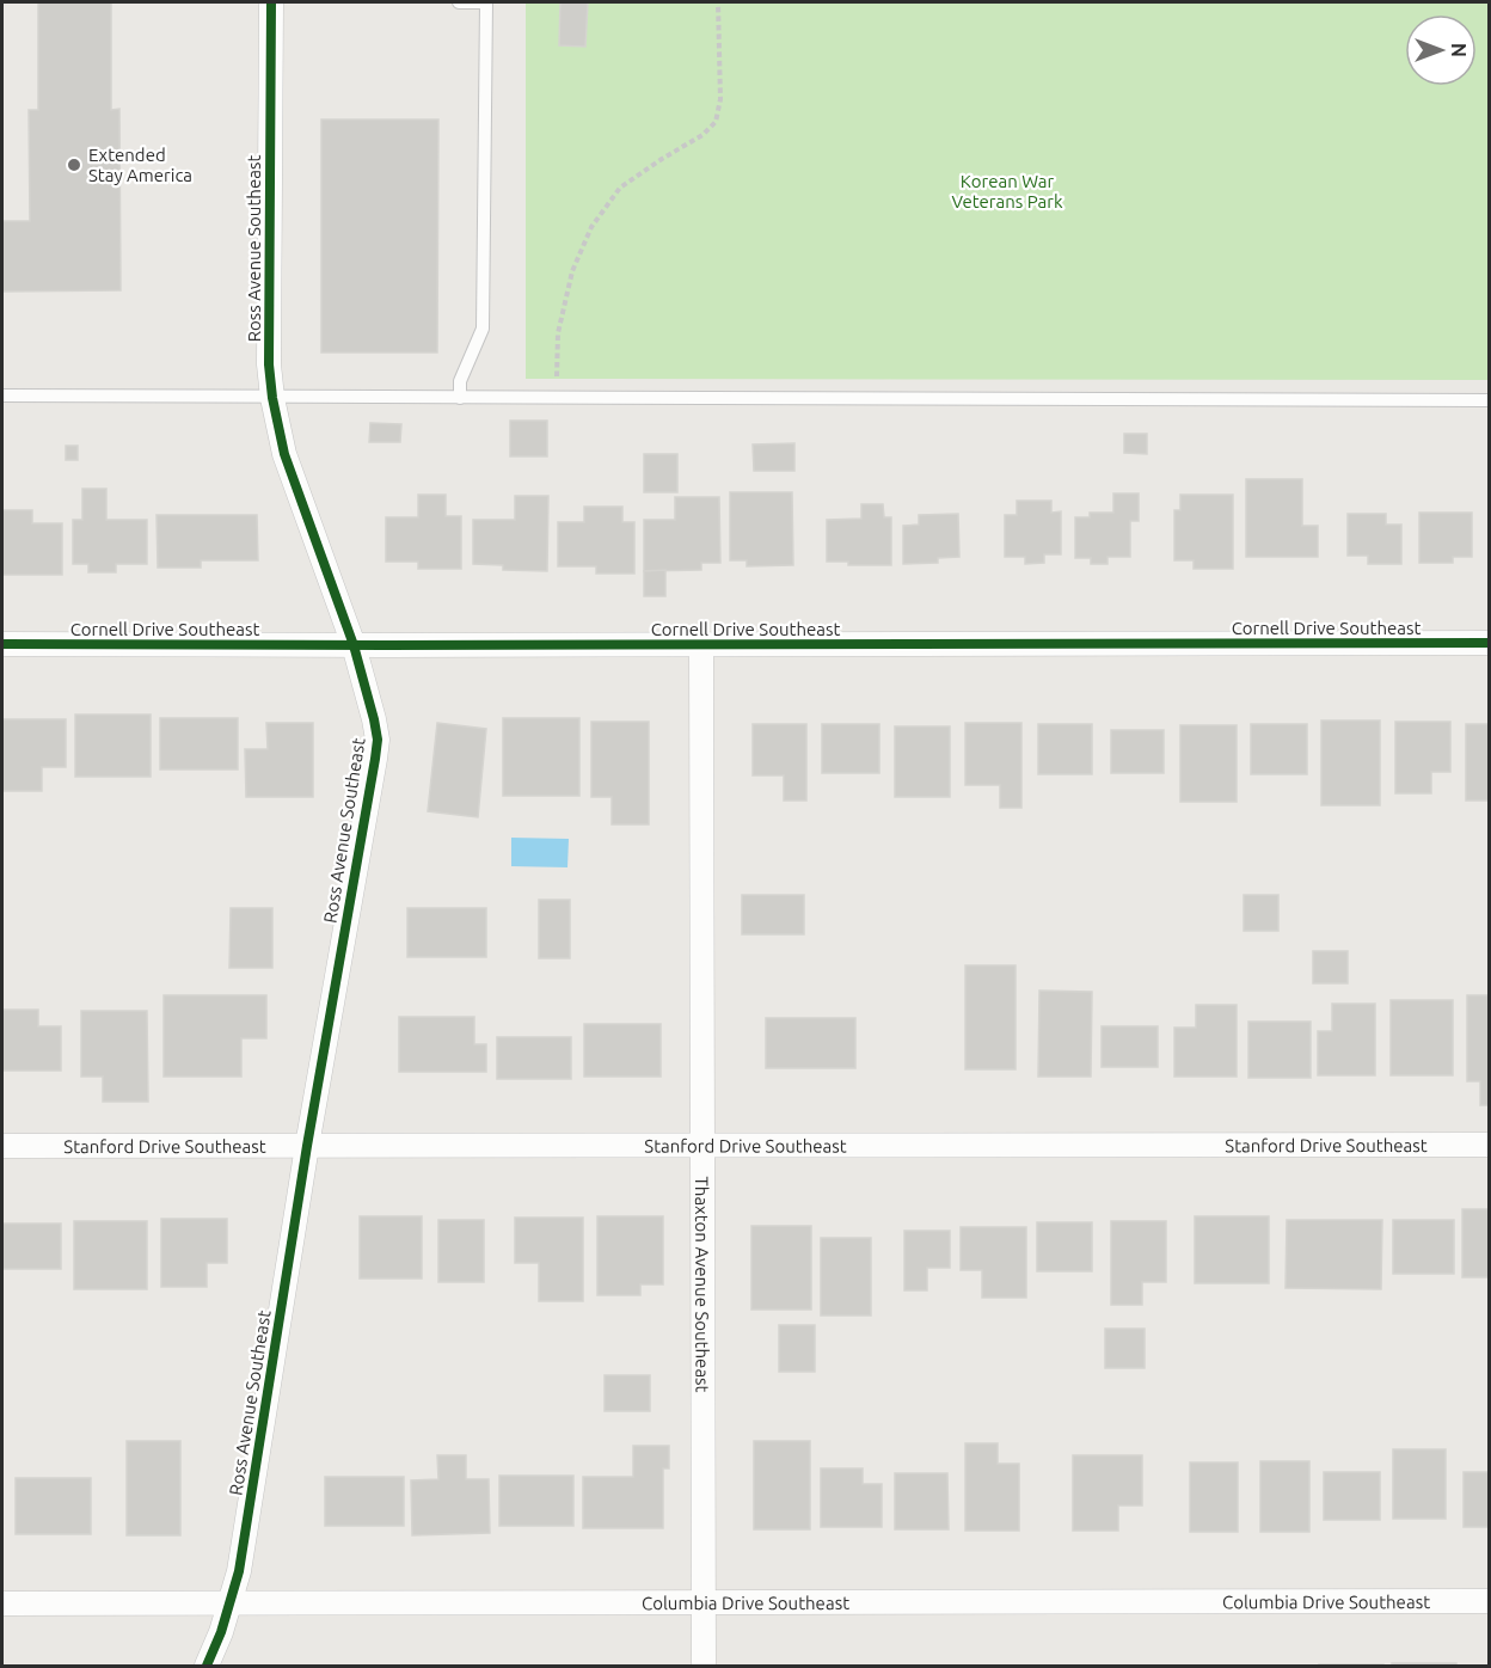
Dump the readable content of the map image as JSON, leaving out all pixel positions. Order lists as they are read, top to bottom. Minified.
{"streets":{"street":["Ross Avenue Southeast","Cornell Drive Southeast","Stanford Drive Southeast","Thaxton Avenue Southeast","Columbia Drive Southeast"]},"crossings":[["Ross Avenue Southeast","Cornell Drive Southeast"],["Ross Avenue Southeast","Stanford Drive Southeast"],["Ross Avenue Southeast","Columbia Drive Southeast"],["Cornell Drive Southeast","Thaxton Avenue Southeast"],["Stanford Drive Southeast","Thaxton Avenue Southeast"],["Thaxton Avenue Southeast","Columbia Drive Southeast"]],"parks":["Korean War Veterans Park"],"places":["Extended Stay America"],"north":"right"}
